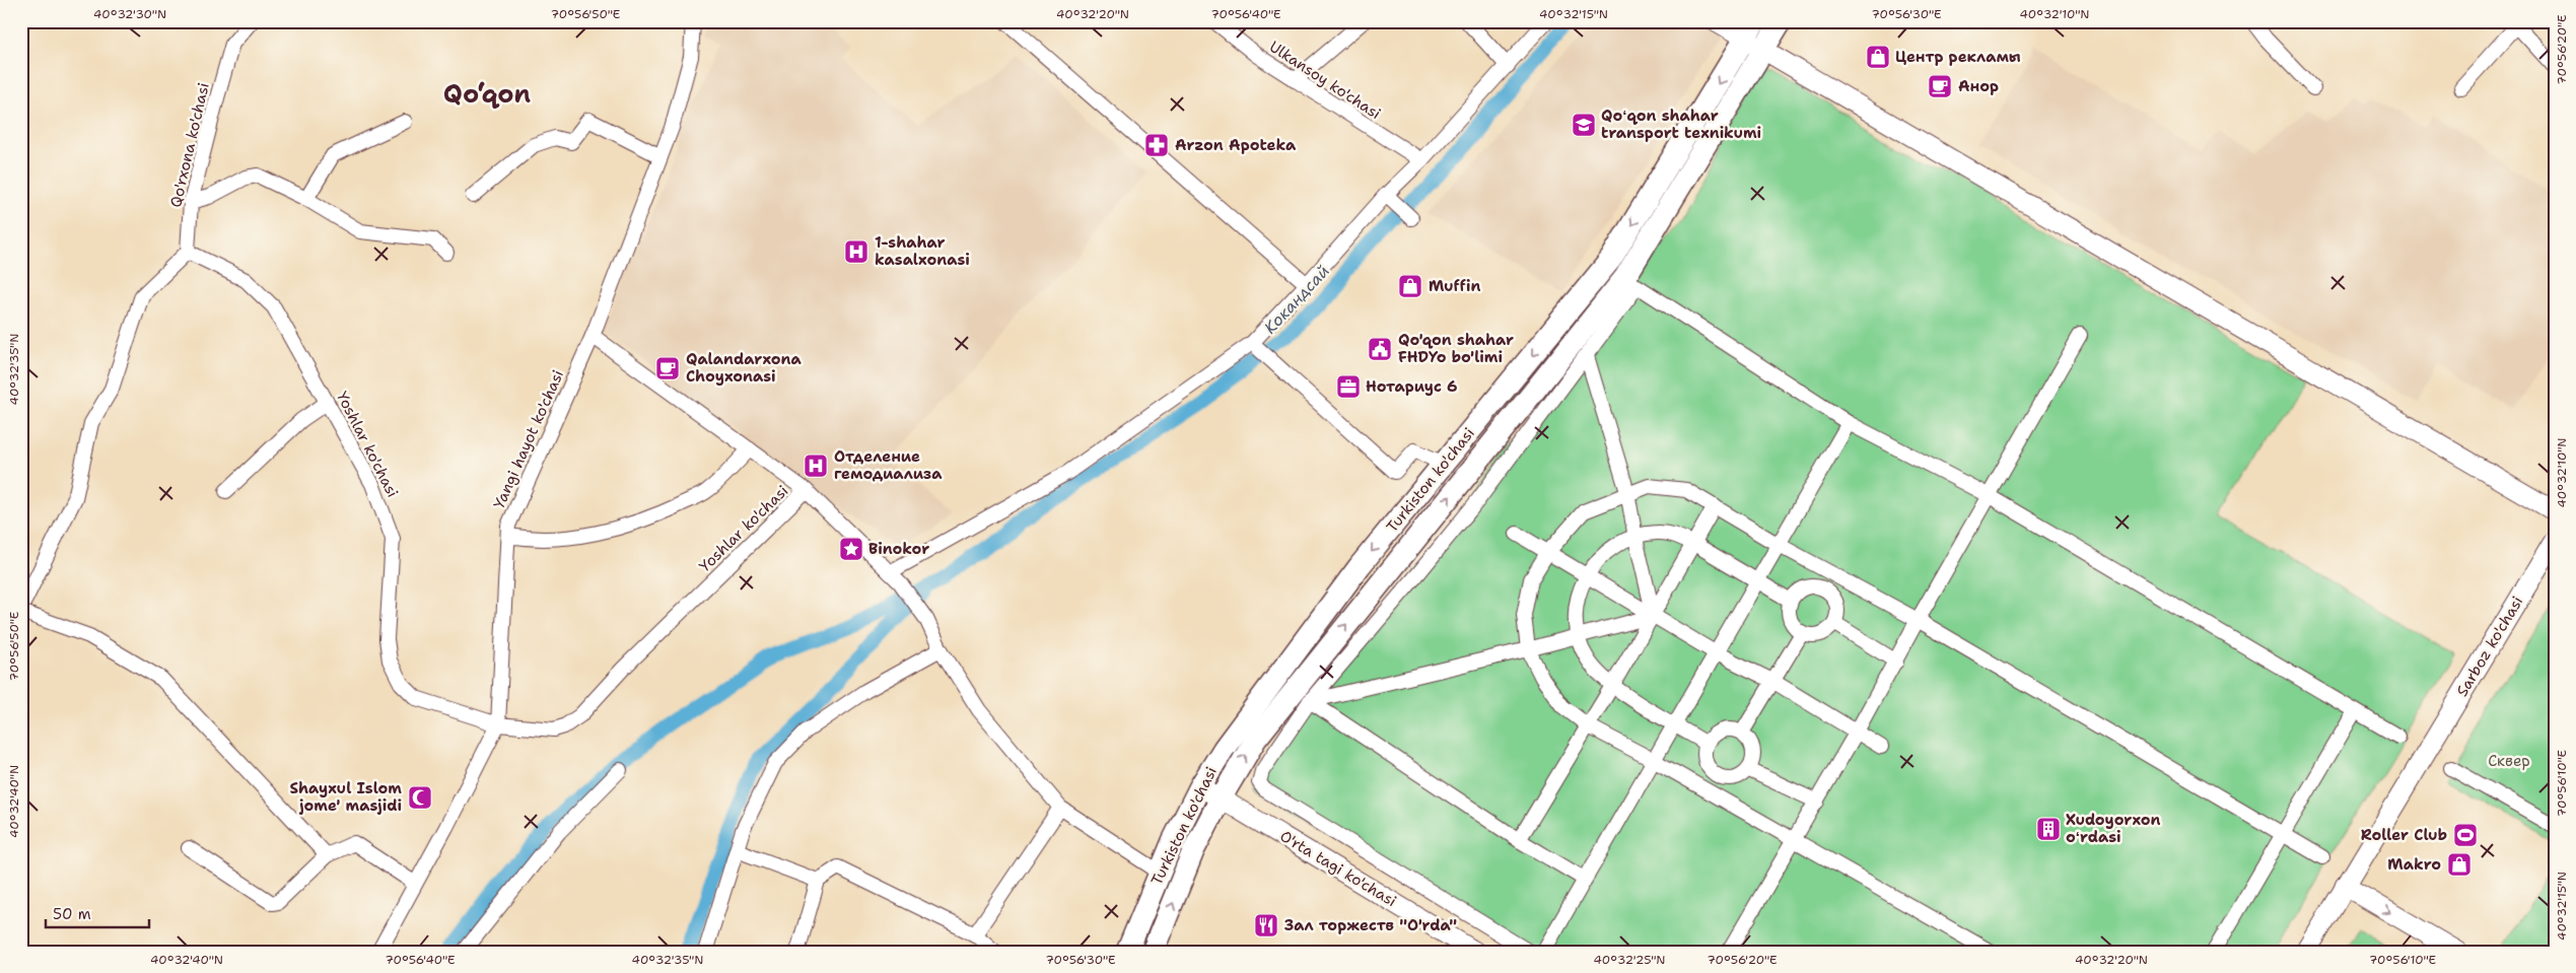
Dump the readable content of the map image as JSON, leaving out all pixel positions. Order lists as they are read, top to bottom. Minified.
{"streets":{"main road":["Turkiston ko'chasi","Sarboz ko'chasi","O'rta tagi ko'chasi"],"street":["Ulkansoy ko'chasi","Qo'rxona ko'chasi","Yangi hayot ko'chasi","Yoshlar ko'chasi"]},"crossings":[["Qo'rxona ko'chasi","Yoshlar ko'chasi"],["Yangi hayot ko'chasi","Yoshlar ko'chasi"],["Turkiston ko'chasi","O'rta tagi ko'chasi"]],"districts":["Qo‘qon"],"water":["Кокандсай"],"parks":["Сквер"],"places":{"shop":["Центр рекламы","Muffin","Makro"],"cafe":["Анор","Qalandarxona Choyxonasi"],"school or university":["Qoʻqon shahar transport texnikumi"],"pharmacy":["Arzon Apoteka"],"hospital":["1-shahar kasalxonasi","Отделение гемодиализа"],"public building":["Qo'qon shahar FHDYo bo'limi"],"office":["Нотариус 6"],"place":["Binokor"],"mosque":["Shayxul Islom jome' masjidi"],"building":["Xudoyorxon oʻrdasi"],"sports":["Roller Club"],"restaurant":["Зал торжеств \"O'rda\""]},"scale_bar":"50 m","coordinates":["40°32'30\"N","70°56'50\"E","40°32'20\"N","70°56'40\"E","40°32'15\"N","70°56'30\"E","40°32'10\"N","70°56'20\"E","40°32'35\"N","70°56'10\"E","40°32'40\"N","40°32'25\"N"]}
